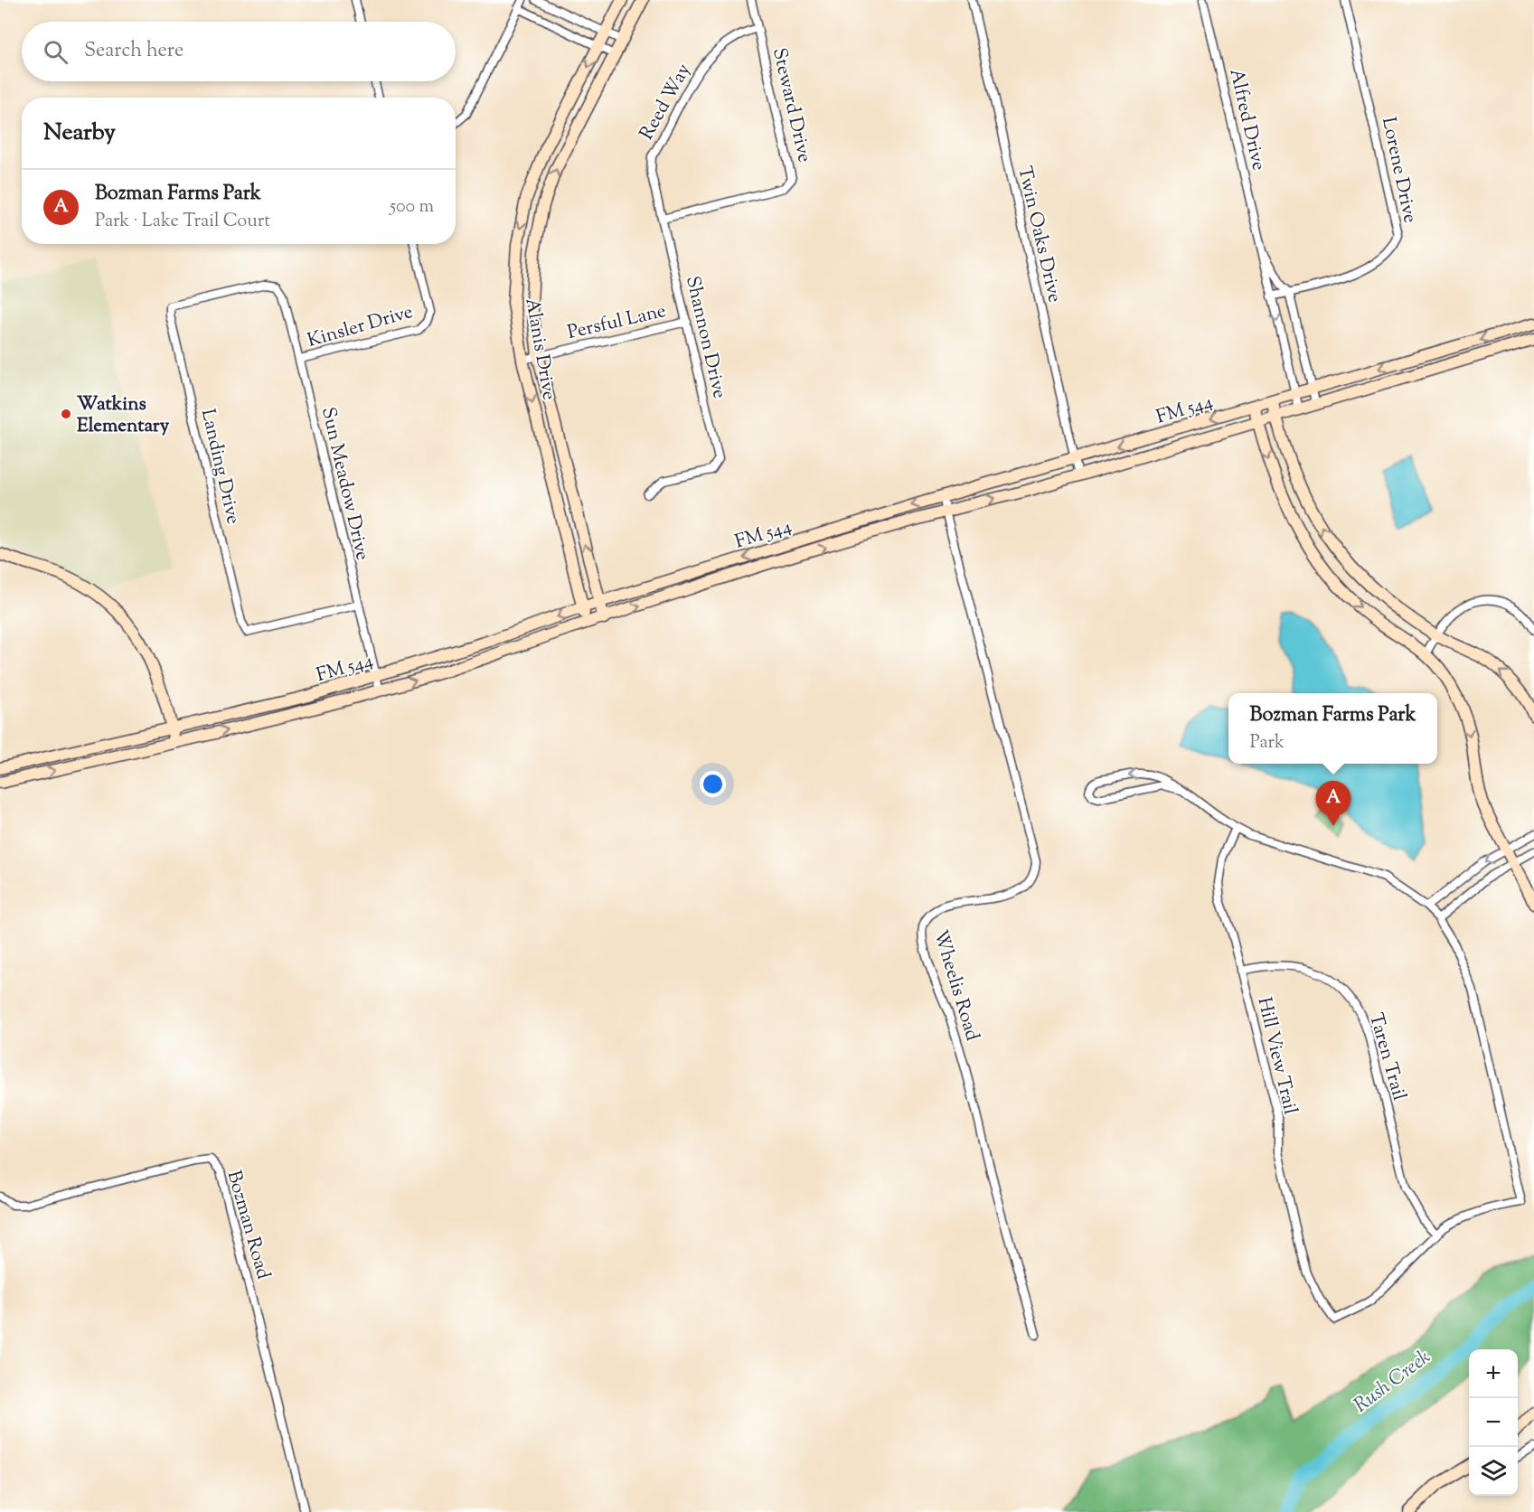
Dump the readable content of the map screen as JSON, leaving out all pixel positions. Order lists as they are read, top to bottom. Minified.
{"streets":{"main road":["Alanis Drive","FM 544"],"street":["Reed Way","Steward Drive","Alfred Drive","Lorene Drive","Twin Oaks Drive","Persful Lane","Kinsler Drive","Shannon Drive","Landing Drive","Sun Meadow Drive","Wheelis Road","Hill View Trail","Taren Trail","Bozman Road"]},"crossings":[["Reed Way","Steward Drive"],["Reed Way","Shannon Drive"],["Steward Drive","Shannon Drive"],["Alfred Drive","Lorene Drive"],["Alfred Drive","FM 544"],["Twin Oaks Drive","FM 544"],["Persful Lane","Shannon Drive"],["Persful Lane","Alanis Drive"],["Kinsler Drive","Sun Meadow Drive"],["Alanis Drive","FM 544"],["FM 544","Sun Meadow Drive"],["FM 544","Wheelis Road"],["Landing Drive","Sun Meadow Drive"],["Hill View Trail","Taren Trail"]],"water":["Rush Creek"],"places":["Watkins Elementary"],"page":{"search":"Search here","heading":"Nearby","list":[{"mark":"A","name":"Bozman Farms Park","note":"Park · Lake Trail Court","value":"500 m"}],"popup":["Bozman Farms Park","Park"],"pins":"A","map_buttons":["+","−"]}}
